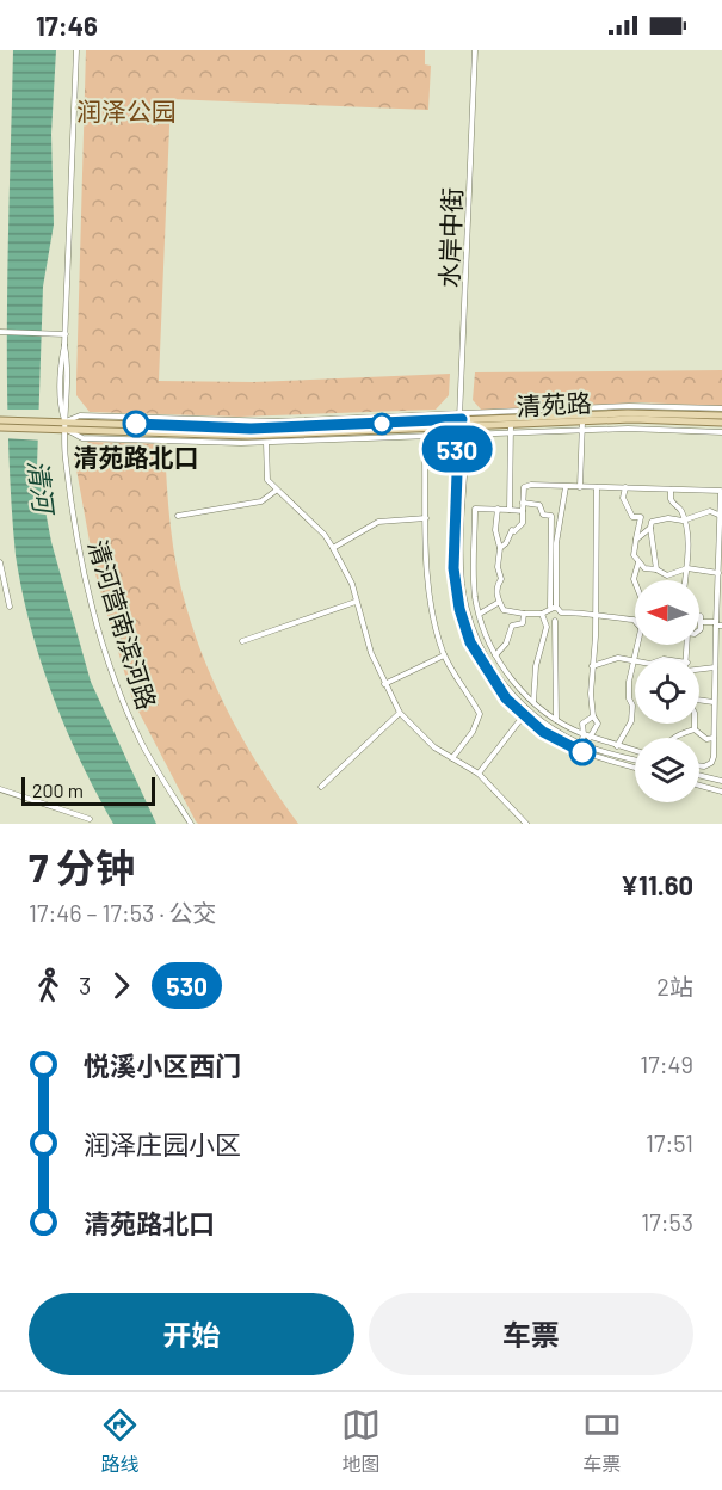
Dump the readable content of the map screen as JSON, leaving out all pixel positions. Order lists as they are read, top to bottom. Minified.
{"streets":{"main road":["清苑路"],"street":["水岸中街","清河营南滨河路"]},"crossings":[["水岸中街","清苑路"],["清苑路","清河营南滨河路"]],"water":["清河"],"parks":["润泽公园"],"places":["清苑路北口"],"lines":["bus line 530"],"scale_bar":"200 m","north":"left","page":{"status":"17:46","on_map":"530","scale":"200 m","heading":["7 分钟","17:46 – 17:53 · 公交","¥11.60"],"legs":["3","530","2站"],"list":[{"name":"悦溪小区西门","value":"17:49"},{"name":"润泽庄园小区","value":"17:51"},{"name":"清苑路北口","value":"17:53"}],"buttons":["开始","车票"],"tabs":["路线","地图","车票"]}}
